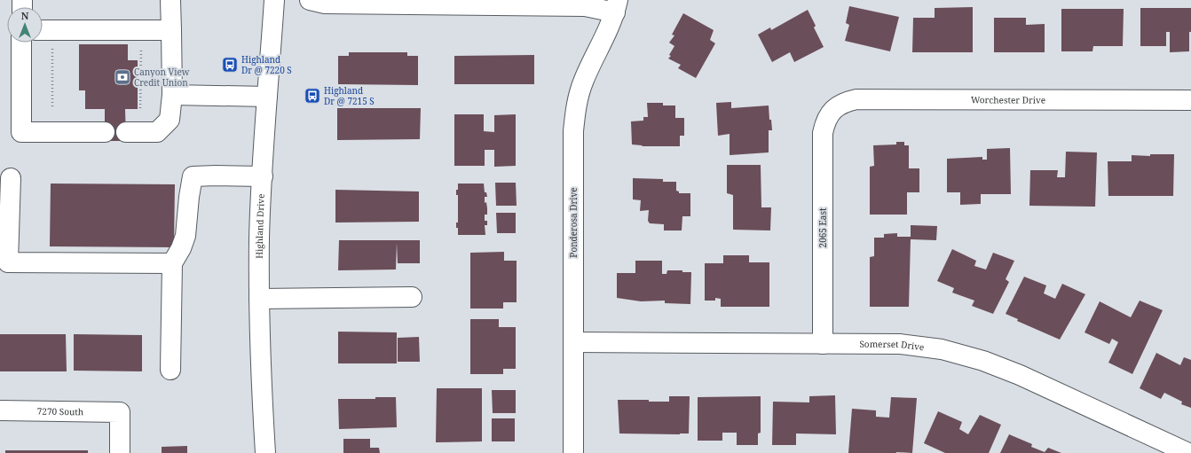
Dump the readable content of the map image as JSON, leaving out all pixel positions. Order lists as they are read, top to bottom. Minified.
{"streets":{"street":["Worchester Drive","Ponderosa Drive","Highland Drive","2065 East","Somerset Drive","7270 South"]},"crossings":[["Worchester Drive","2065 East"],["Ponderosa Drive","Somerset Drive"],["2065 East","Somerset Drive"]],"places":{"bus stop":["Highland Dr @ 7220 S","Highland Dr @ 7215 S"],"bank":["Canyon View Credit Union"]},"north":"top"}
